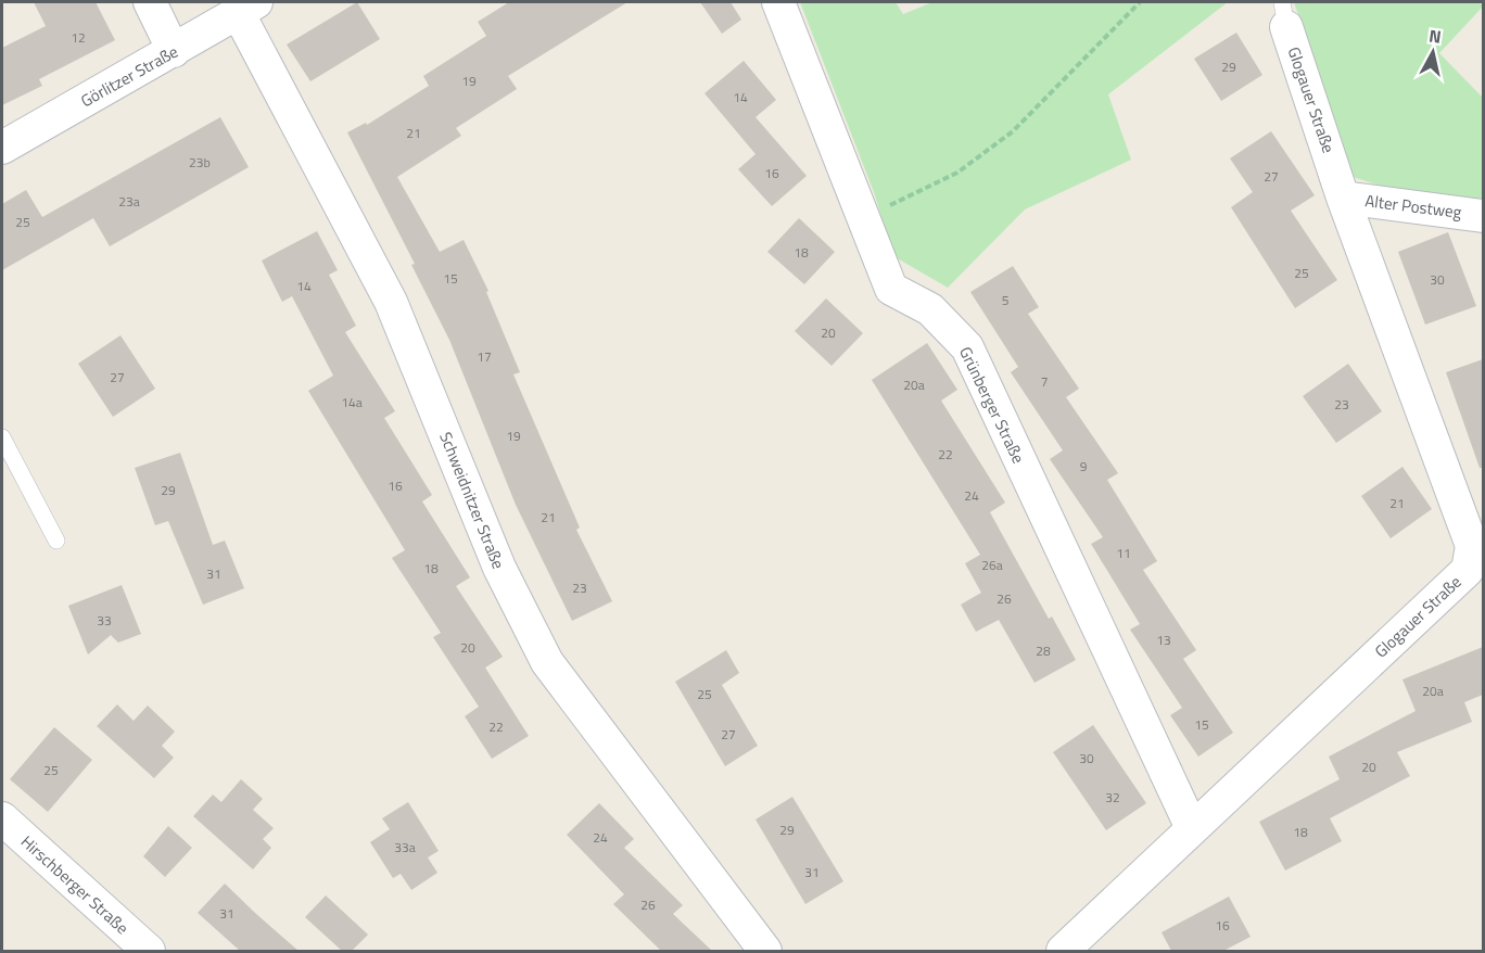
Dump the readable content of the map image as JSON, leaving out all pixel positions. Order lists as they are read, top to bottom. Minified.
{"streets":{"street":["Görlitzer Straße","Glogauer Straße","Alter Postweg","Grünberger Straße","Schweidnitzer Straße","Hirschberger Straße"]},"crossings":[["Görlitzer Straße","Schweidnitzer Straße"],["Glogauer Straße","Alter Postweg"],["Glogauer Straße","Grünberger Straße"]],"house_numbers":["12","29","19","14","21","23b","16","27","23a","25","18","25","15","30","14","5","20","17","27","7","20a","14a","23","19","22","9","16","29","24","21","21","11","26a","18","31","23","26","33","13","20","28","20a","25","15","22","27","30","20","25","32","29","18","24","33a","31","26","31","16"],"north":"top"}
